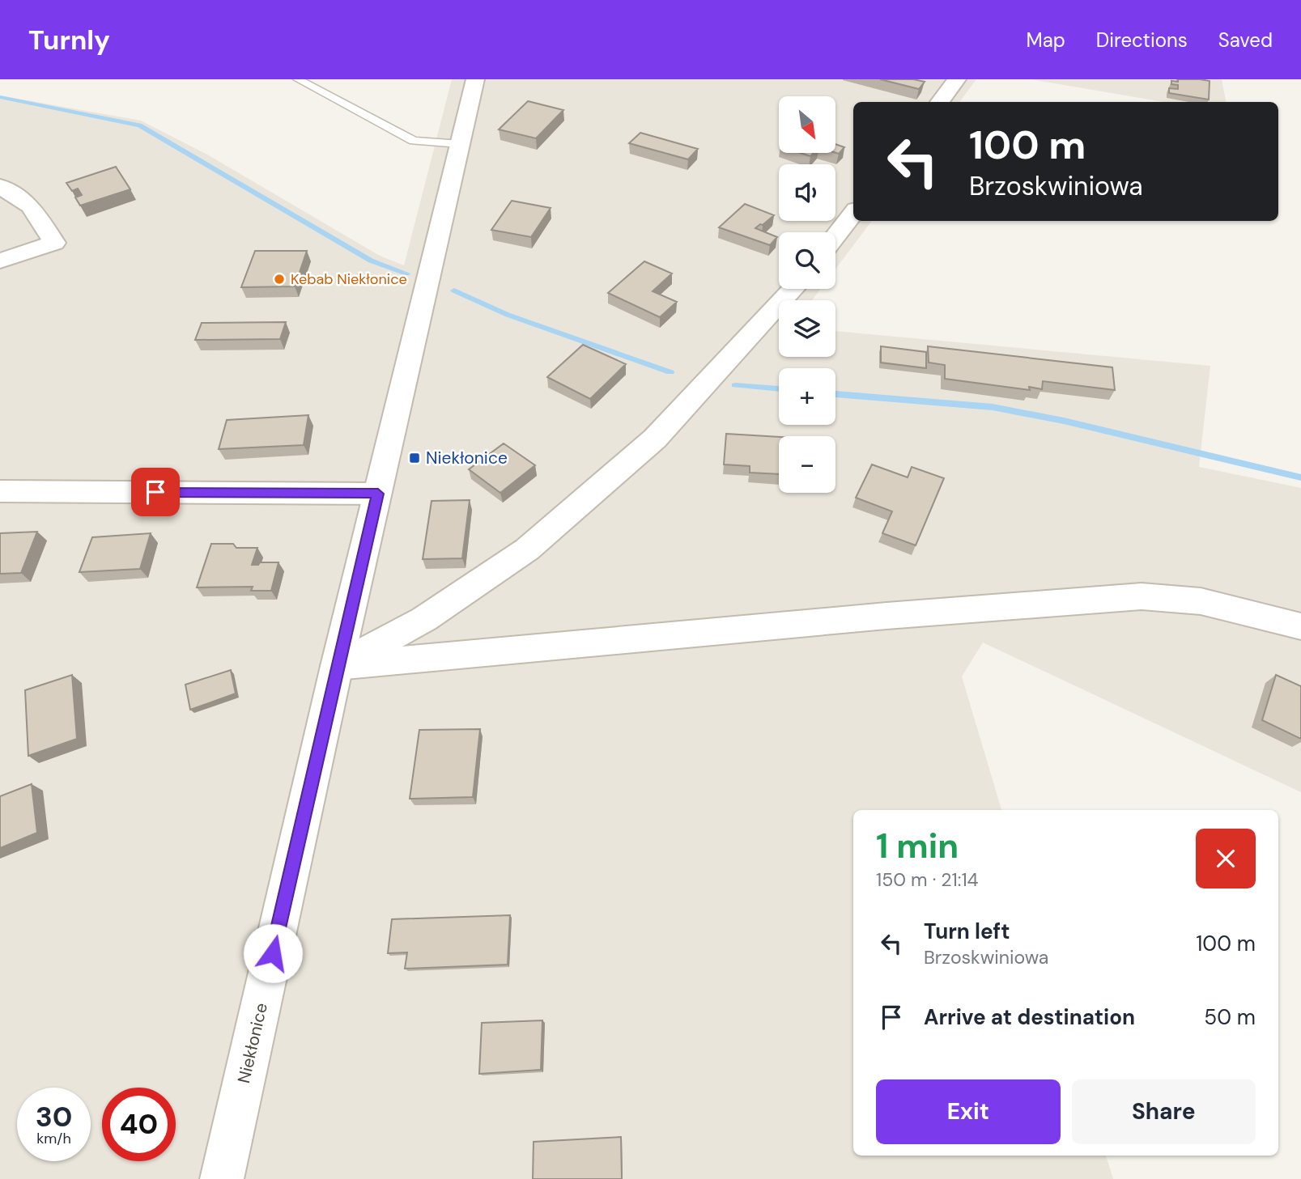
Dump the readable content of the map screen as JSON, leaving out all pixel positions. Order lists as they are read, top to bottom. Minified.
{"streets":{"street":["Niekłonice"]},"places":{"other":["Kebab Niekłonice"],"transit":["Niekłonice"]},"north":"bottom right","page":{"header":"Turnly","nav":["Map","Directions","Saved"],"map_buttons":["+","−"],"turn":["100 m","Brzoskwiniowa"],"heading":["1 min","150 m · 21:14"],"list":[{"name":"Turn left","note":"Brzoskwiniowa","value":"100 m"},{"name":"Arrive at destination","value":"50 m"}],"buttons":["Exit","Share"],"speed":"30 km/h","limit":"40"}}
